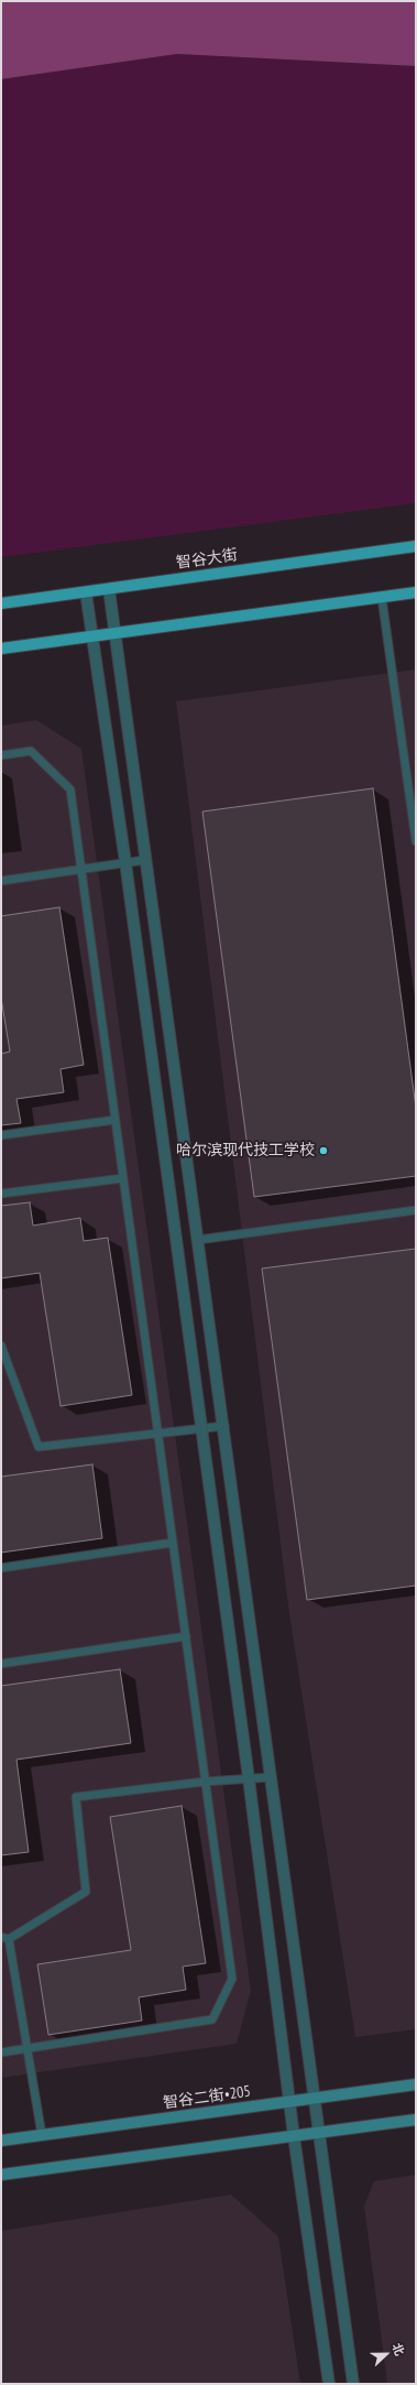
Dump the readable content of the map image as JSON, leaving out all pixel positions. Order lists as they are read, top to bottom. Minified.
{"streets":{"main road":["智谷大街","智谷二街•205"]},"places":["哈尔滨现代技工学校"],"north":"right"}
